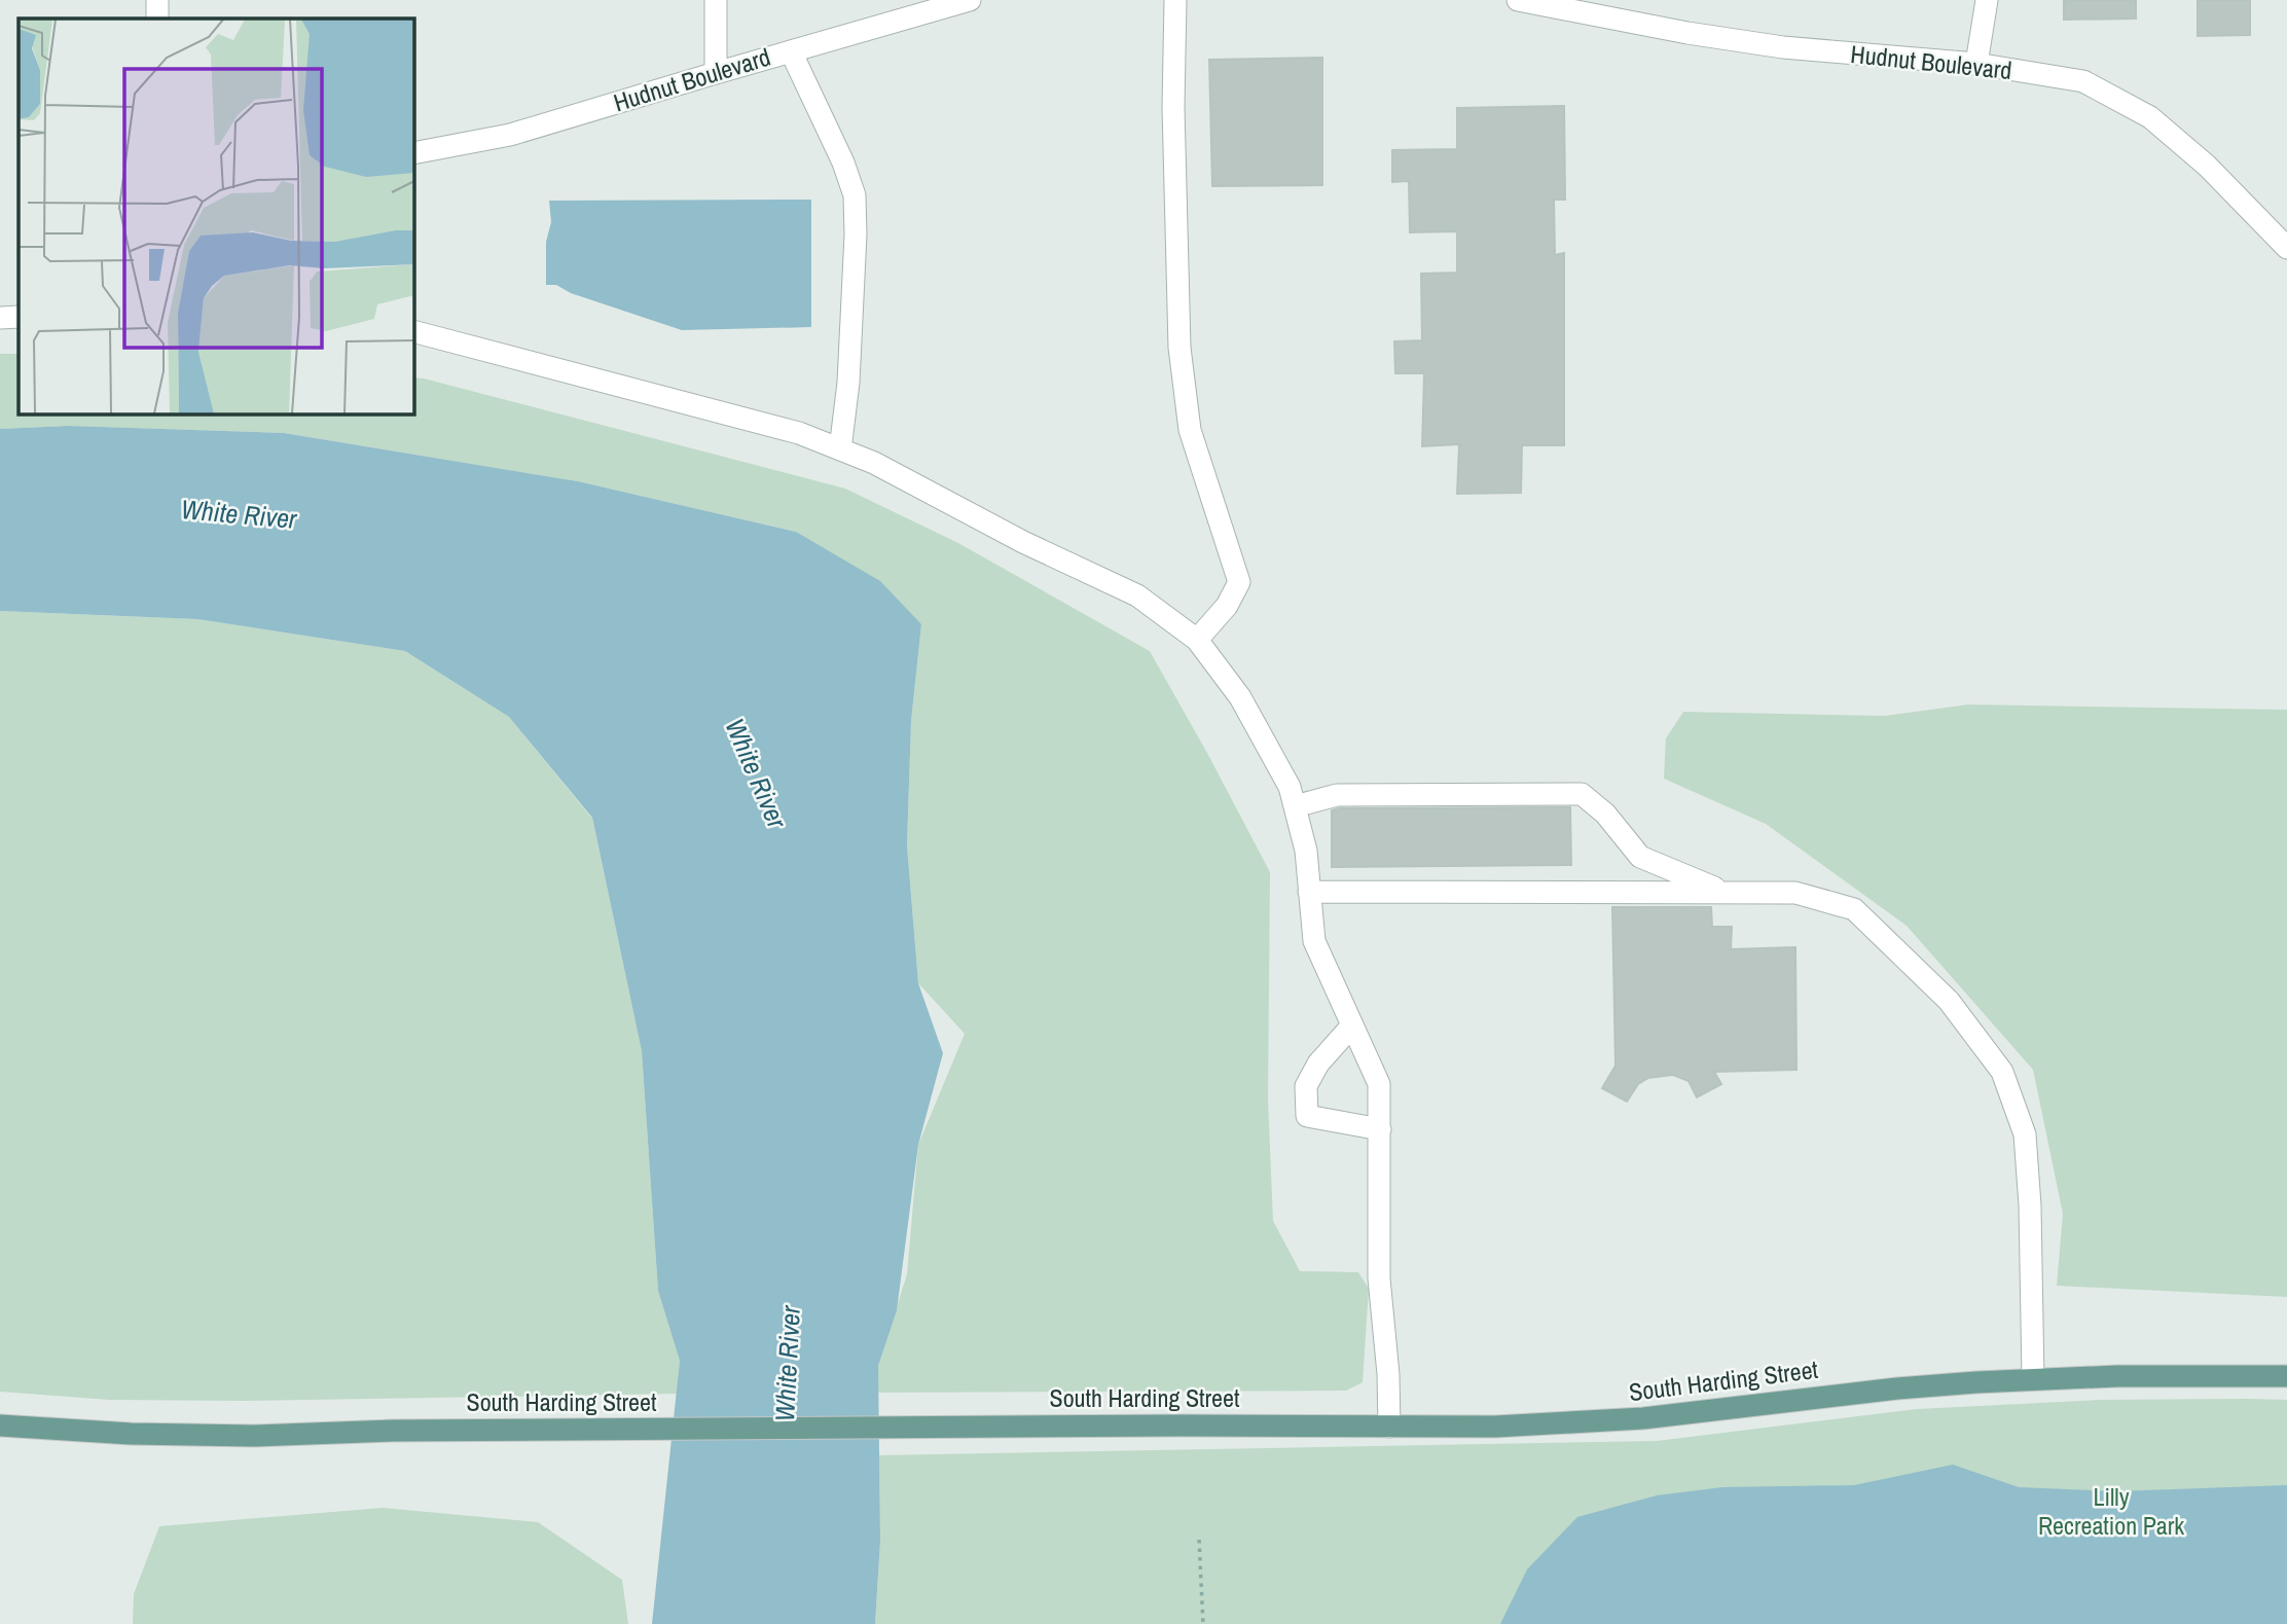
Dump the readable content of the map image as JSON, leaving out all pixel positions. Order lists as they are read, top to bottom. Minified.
{"streets":{"main road":["South Harding Street"],"street":["Hudnut Boulevard"]},"water":["White River"],"parks":["Lilly Recreation Park"]}
